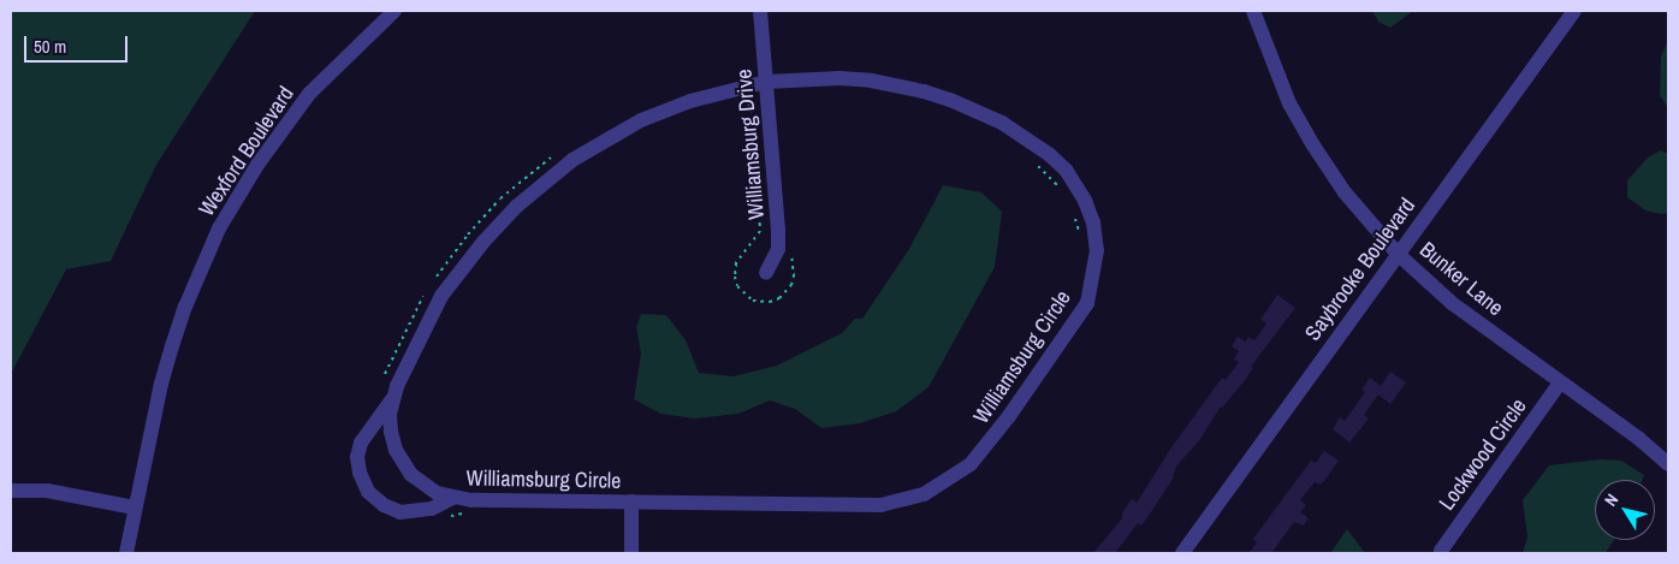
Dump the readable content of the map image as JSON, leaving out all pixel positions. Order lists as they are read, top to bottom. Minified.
{"streets":{"street":["Williamsburg Drive","Wexford Boulevard","Saybrooke Boulevard","Bunker Lane","Williamsburg Circle","Lockwood Circle"]},"crossings":[["Williamsburg Drive","Williamsburg Circle"],["Saybrooke Boulevard","Bunker Lane"],["Bunker Lane","Lockwood Circle"]],"scale_bar":"50 m","north":"top left"}
